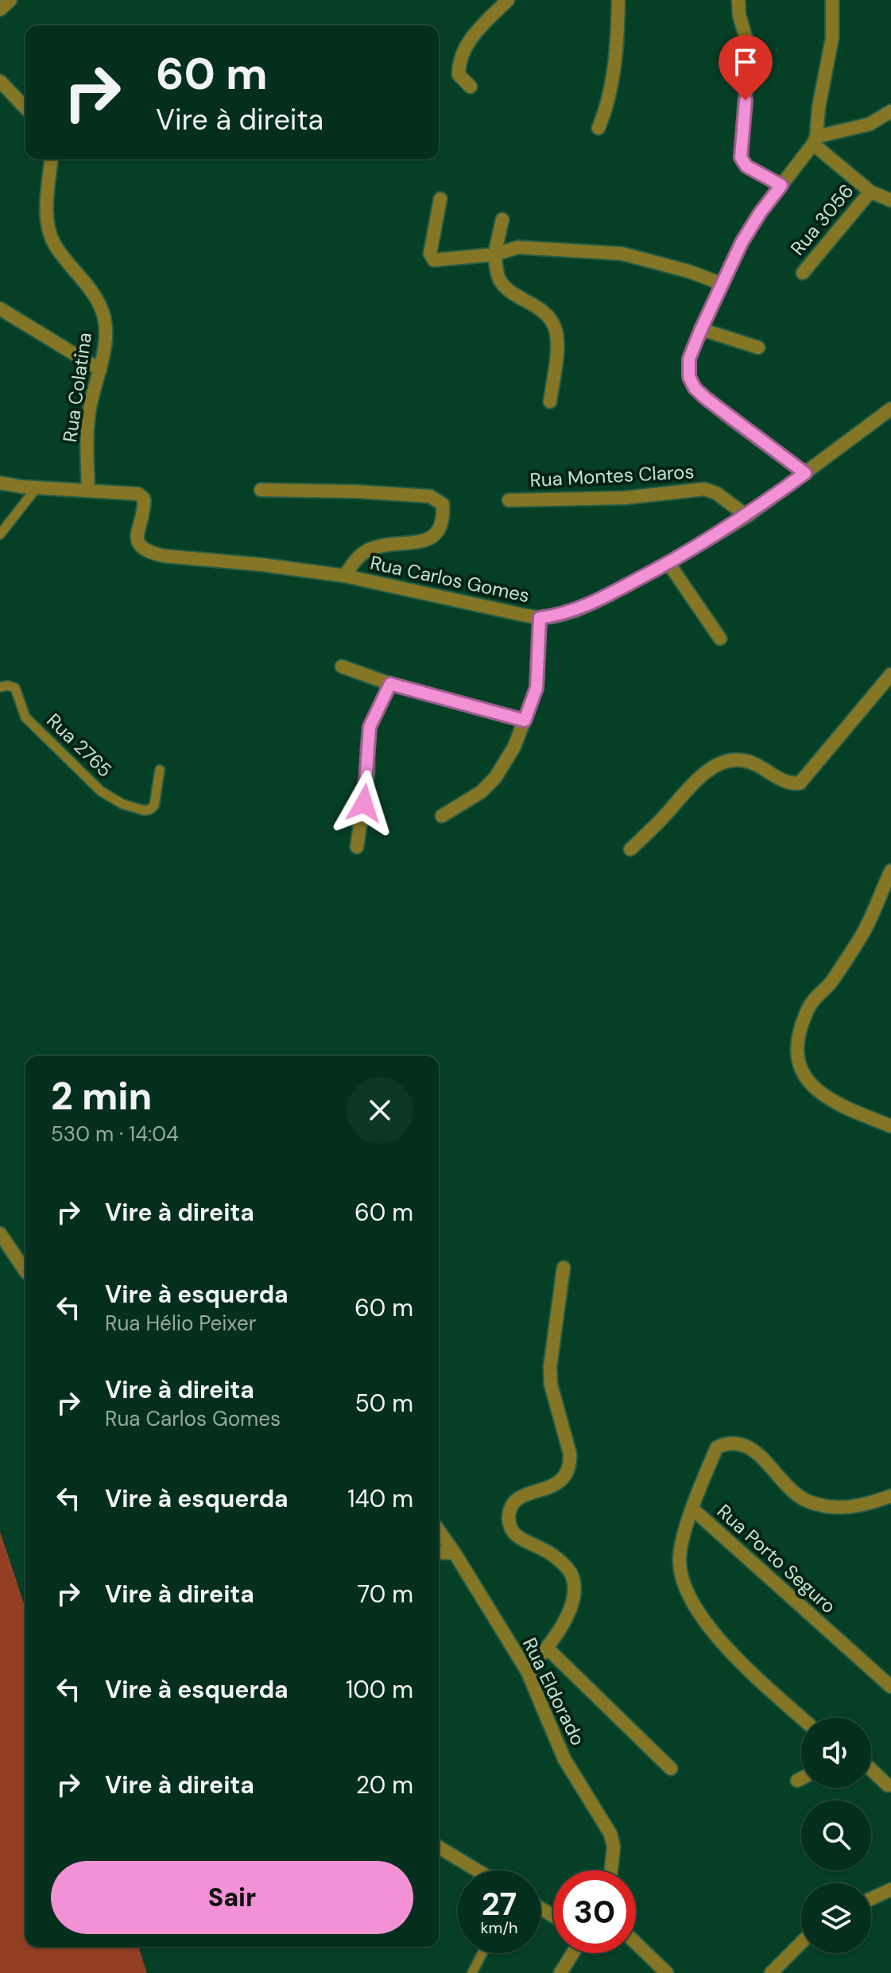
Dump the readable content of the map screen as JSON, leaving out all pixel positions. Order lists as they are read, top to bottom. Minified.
{"streets":{"street":["Rua 3056","Rua Colatina","Rua Montes Claros","Rua Carlos Gomes","Rua Porto Seguro","Rua Eldorado"],"lane":["Rua 2765"]},"crossings":[["Rua Colatina","Rua Carlos Gomes"],["Rua Montes Claros","Rua Carlos Gomes"]],"page":{"turn":["60 m","Vire à direita"],"heading":["2 min","530 m · 14:04"],"list":[{"name":"Vire à direita","value":"60 m"},{"name":"Vire à esquerda","note":"Rua Hélio Peixer","value":"60 m"},{"name":"Vire à direita","note":"Rua Carlos Gomes","value":"50 m"},{"name":"Vire à esquerda","value":"140 m"},{"name":"Vire à direita","value":"70 m"},{"name":"Vire à esquerda","value":"100 m"},{"name":"Vire à direita","value":"20 m"}],"buttons":"Sair","speed":"27 km/h","limit":"30"}}
